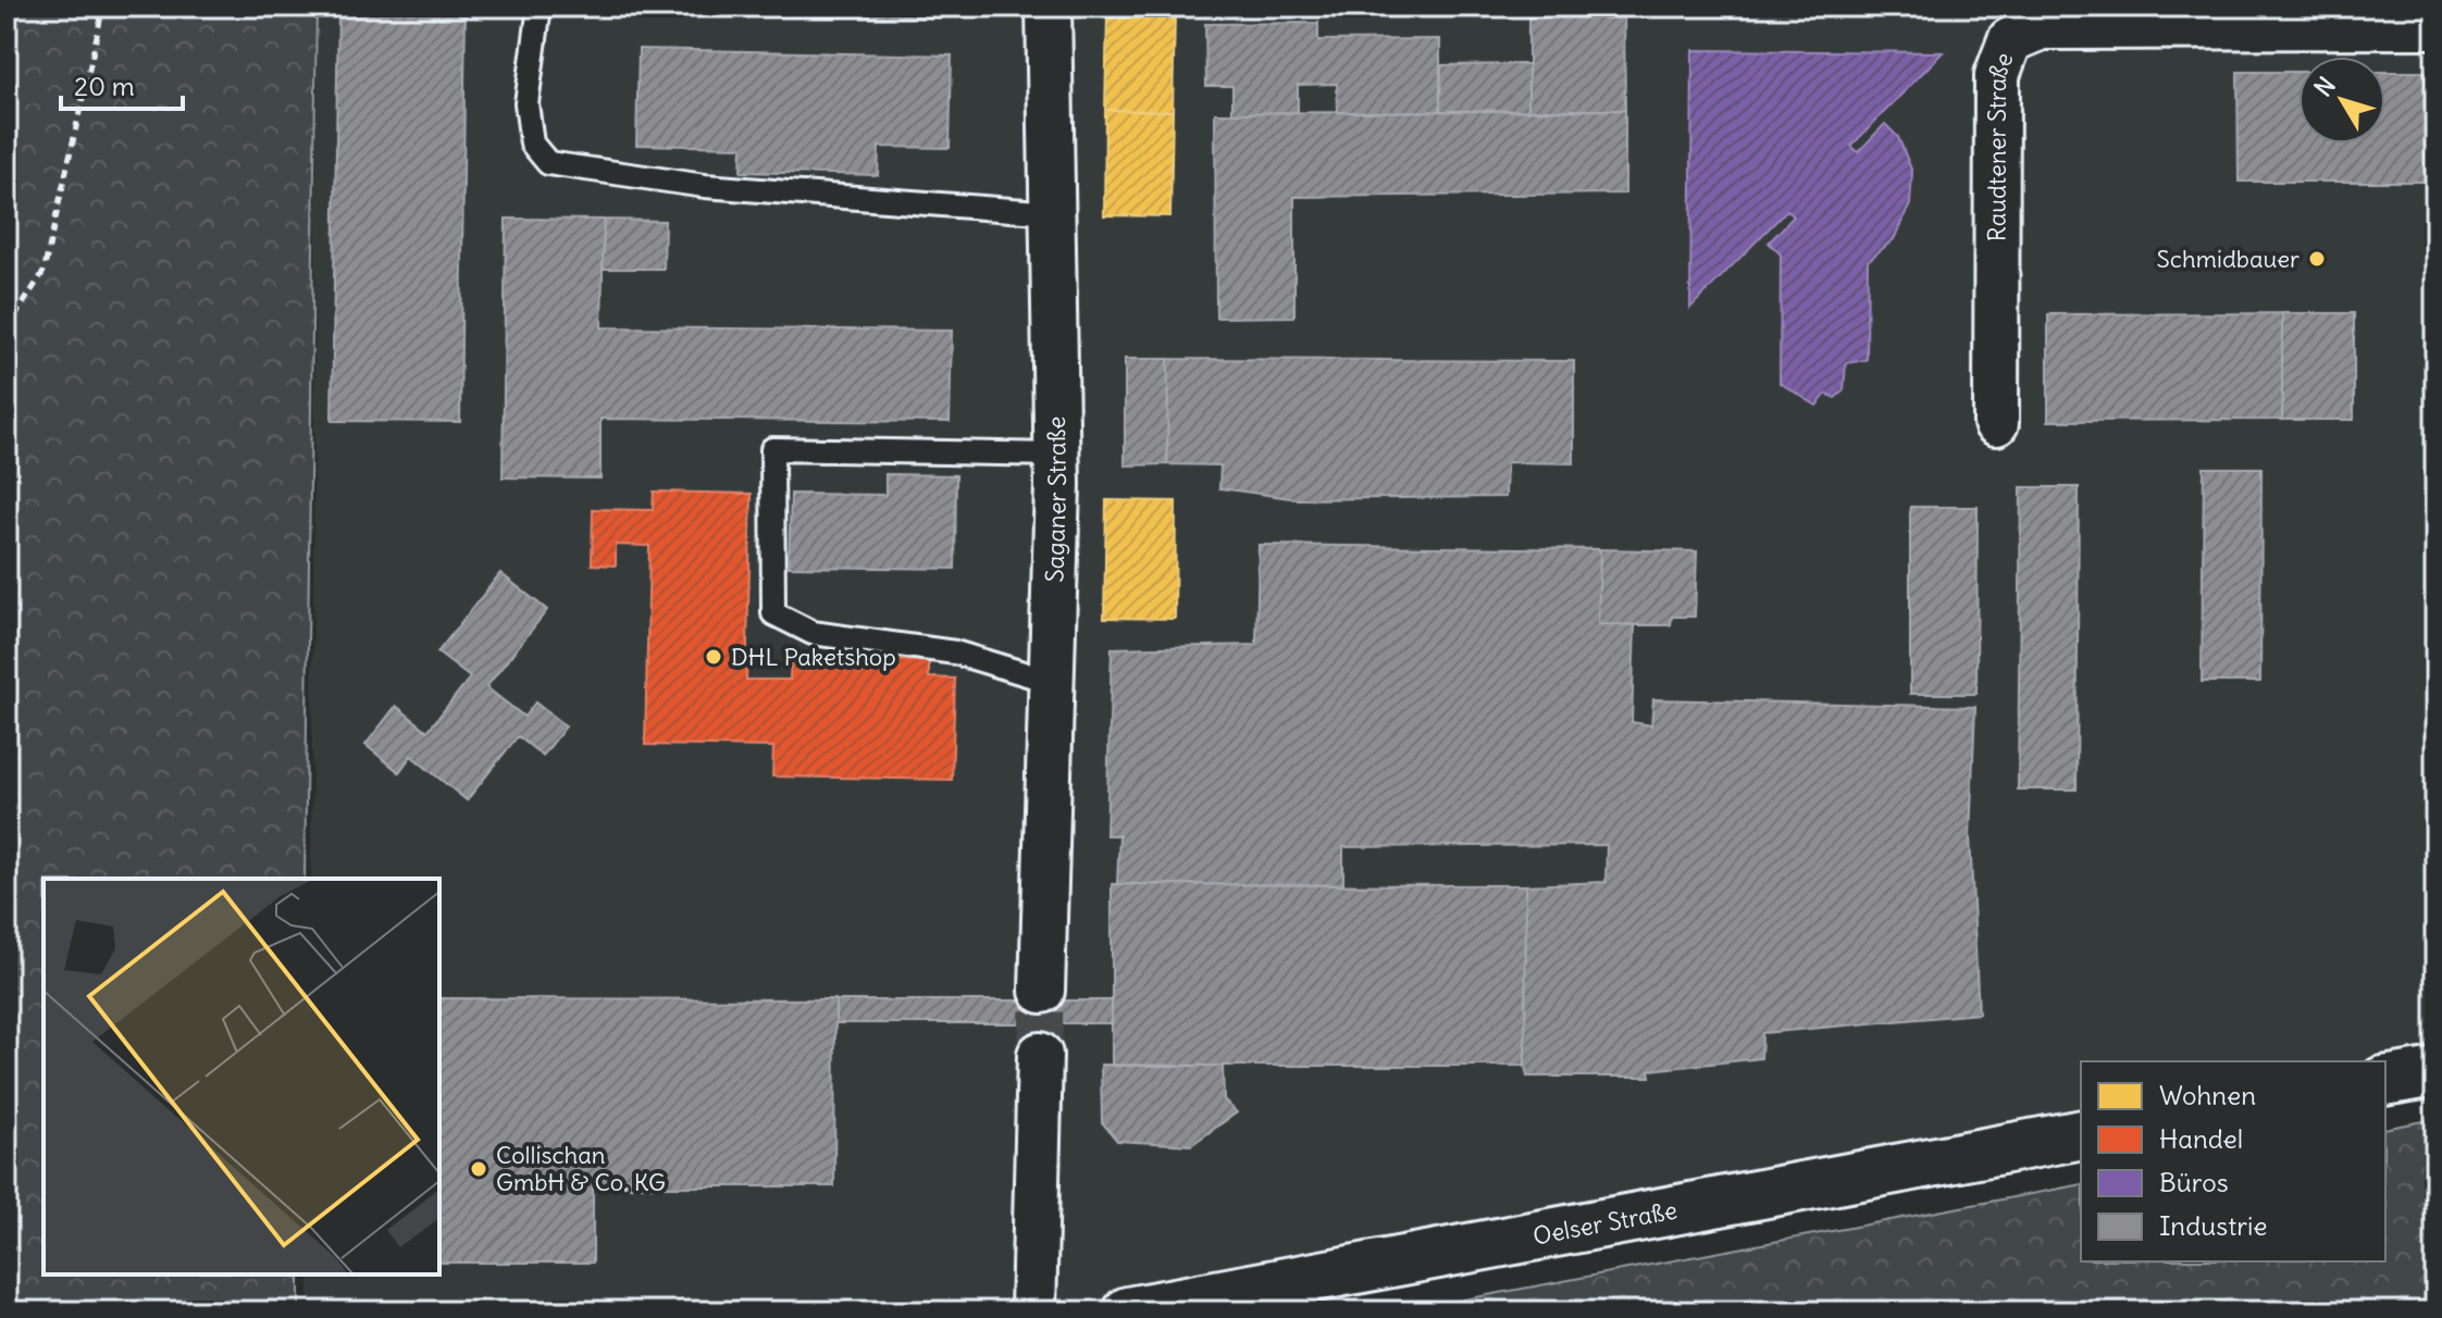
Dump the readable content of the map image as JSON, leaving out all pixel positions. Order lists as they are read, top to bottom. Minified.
{"streets":{"main road":["Oelser Straße"],"street":["Raudtener Straße","Saganer Straße"]},"places":["Schmidbauer","DHL Paketshop","Collischan GmbH & Co. KG"],"legend":["Wohnen","Handel","Büros","Industrie"],"scale_bar":"20 m","north":"top left"}
